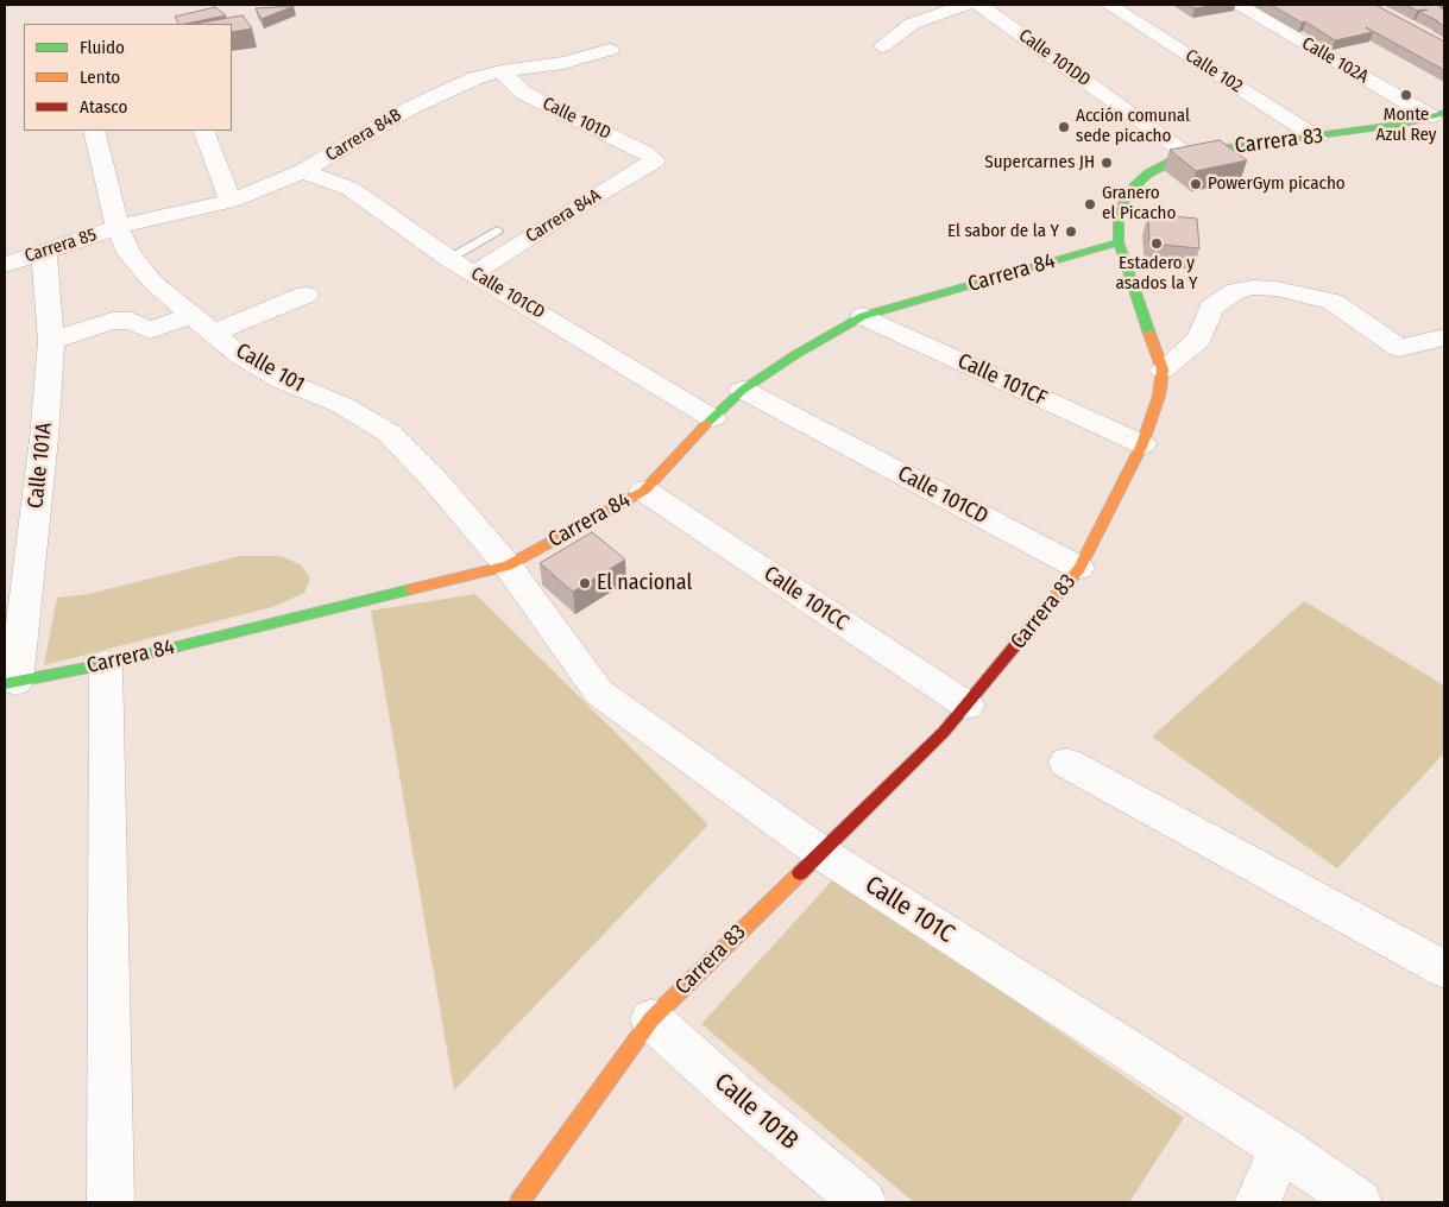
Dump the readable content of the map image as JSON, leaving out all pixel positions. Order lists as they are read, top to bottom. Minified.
{"streets":{"street":["Calle 101DD","Calle 102A","Calle 102","Calle 101D","Carrera 84B","Carrera 83","Carrera 84A","Carrera 85","Carrera 84","Calle 101CD","Calle 101","Calle 101CF","Calle 101A","Calle 101CC","Calle 101C","Calle 101B"]},"crossings":[["Calle 101DD","Carrera 83"],["Calle 102A","Carrera 83"],["Calle 102","Carrera 83"],["Calle 101D","Carrera 84B"],["Calle 101D","Carrera 84A"],["Carrera 84B","Carrera 85"],["Carrera 84B","Calle 101CD"],["Carrera 84B","Calle 101"],["Carrera 83","Carrera 84"],["Carrera 83","Calle 101CD"],["Carrera 83","Calle 101CF"],["Carrera 83","Calle 101CC"],["Carrera 83","Calle 101C"],["Carrera 83","Calle 101B"],["Carrera 84A","Calle 101CD"],["Carrera 85","Calle 101"],["Carrera 85","Calle 101A"],["Carrera 84","Calle 101CD"],["Carrera 84","Calle 101"],["Carrera 84","Calle 101CF"],["Carrera 84","Calle 101A"],["Carrera 84","Calle 101CC"],["Carrera 84","Calle 101C"],["Calle 101","Calle 101C"]],"places":["Monte Azul Rey","Acción comunal sede picacho","Supercarnes JH","PowerGym picacho","Granero el Picacho","El sabor de la Y","Estadero y asados la Y","El nacional"],"legend":["Fluido","Lento","Atasco"]}
